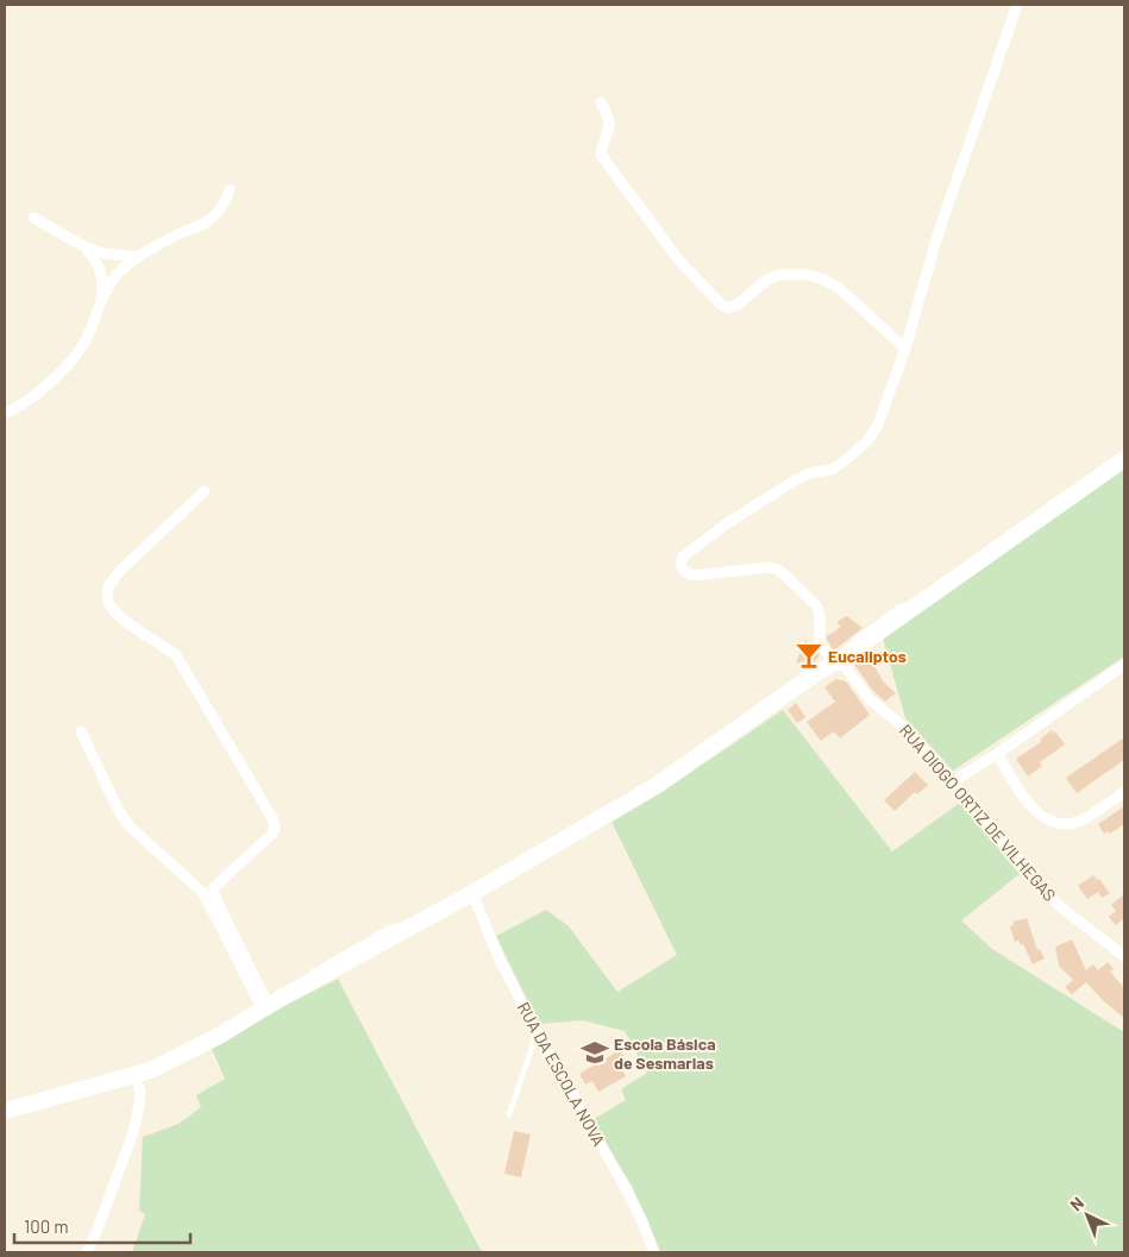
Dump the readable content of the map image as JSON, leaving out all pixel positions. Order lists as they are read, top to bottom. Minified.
{"streets":{"street":["RUA DIOGO ORTIZ DE VILHEGAS","RUA DA ESCOLA NOVA"]},"places":{"bar":["Eucaliptos"],"school or university":["Escola Básica de Sesmarias"]},"scale_bar":"100 m","north":"top left"}
